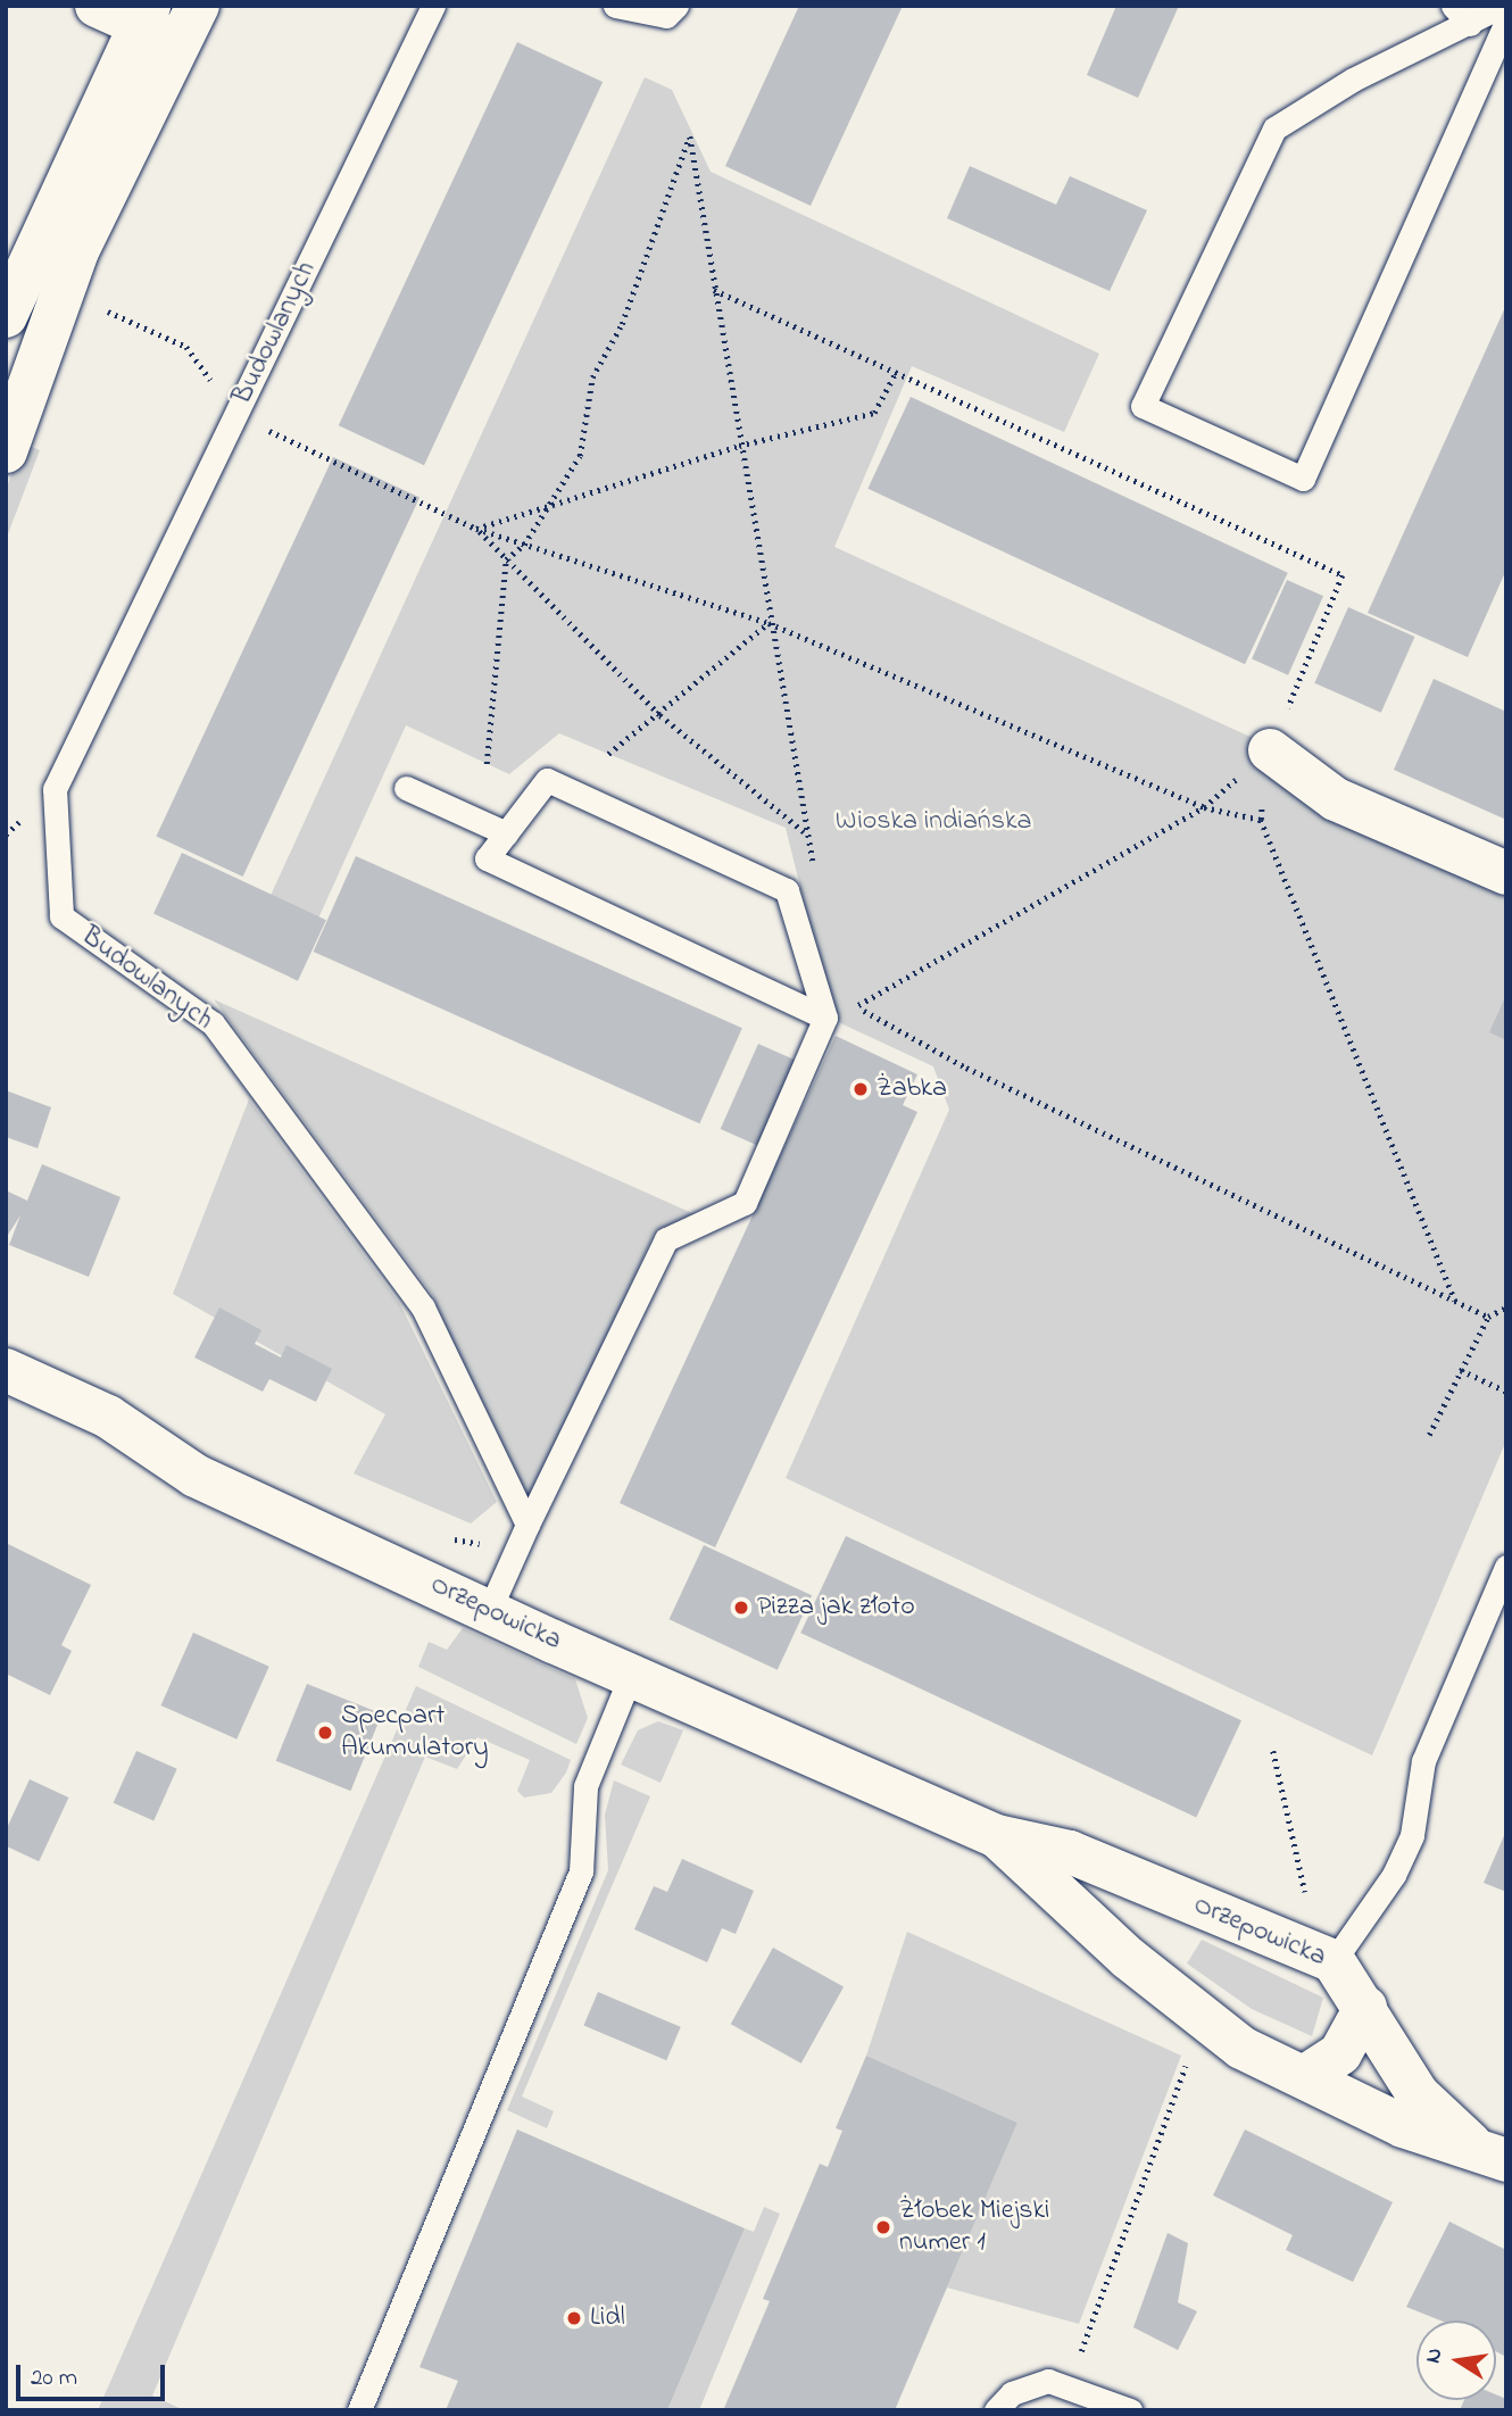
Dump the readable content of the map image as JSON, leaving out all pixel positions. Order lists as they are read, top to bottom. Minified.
{"streets":{"street":["Orzepowicka"],"lane":["Budowlanych"]},"parks":["Wioska indiańska"],"places":["Żabka","Pizza jak złoto","Specpart Akumulatory","Żłobek Miejski numer 1","Lidl"],"scale_bar":"20 m","north":"left"}
